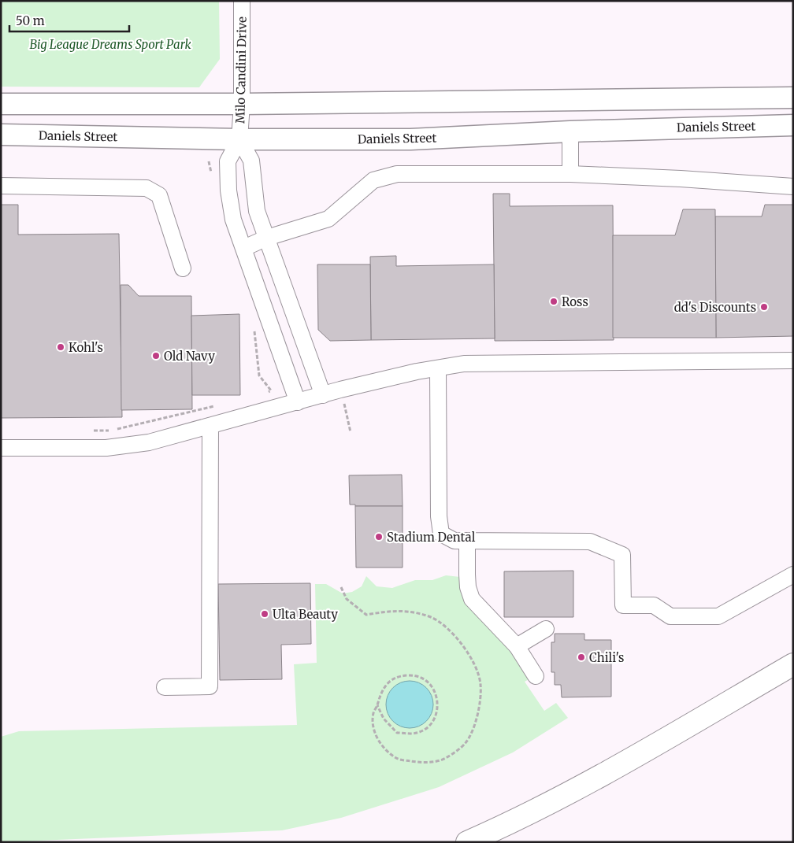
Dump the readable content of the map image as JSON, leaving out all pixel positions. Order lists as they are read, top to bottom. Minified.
{"streets":{"main road":["Daniels Street"],"street":["Milo Candini Drive"]},"crossings":[["Milo Candini Drive","Daniels Street"]],"parks":["Big League Dreams Sport Park"],"places":["Ross","dd's Discounts","Kohl's","Old Navy","Stadium Dental","Ulta Beauty","Chili's"],"scale_bar":"50 m"}
